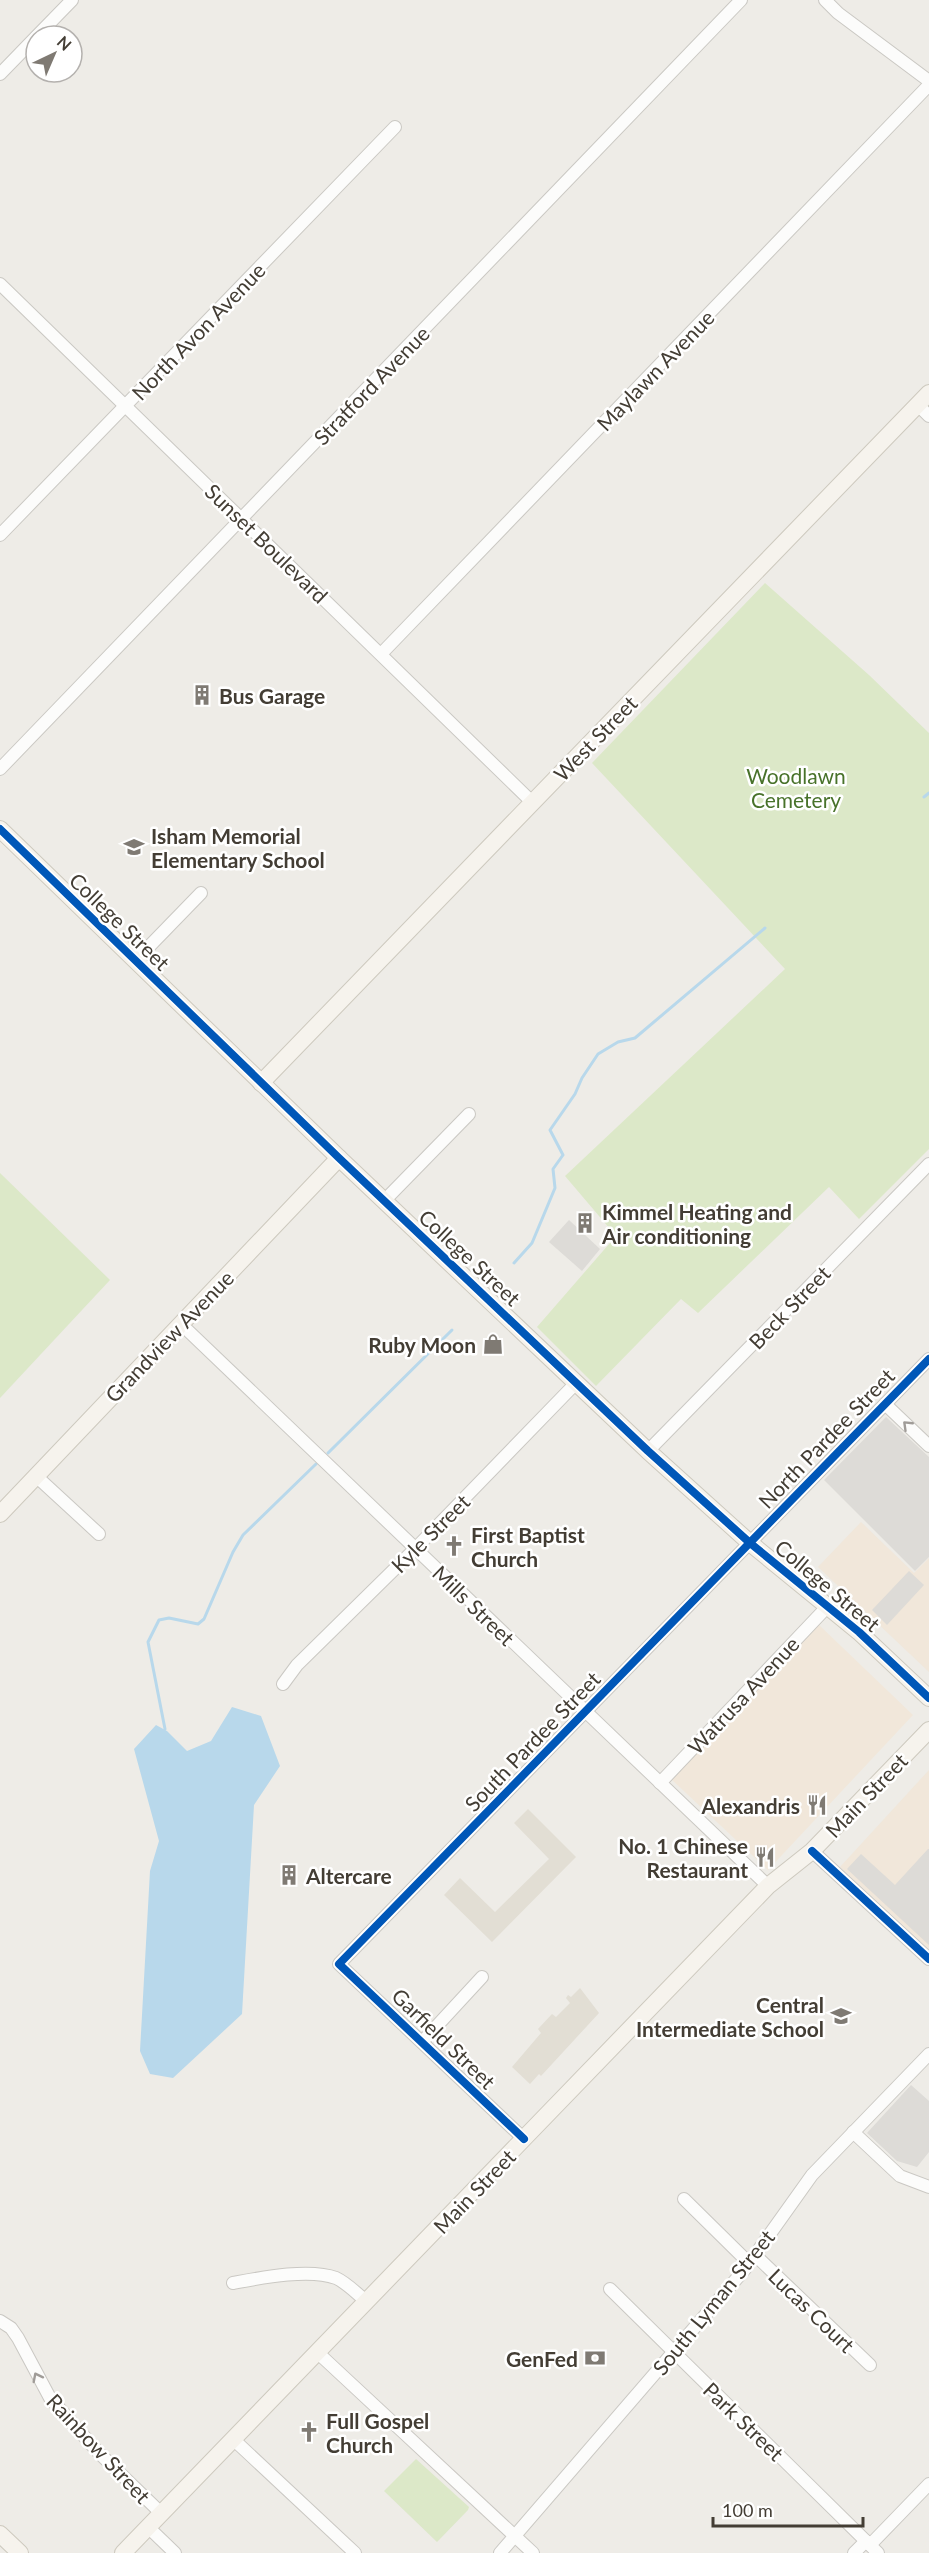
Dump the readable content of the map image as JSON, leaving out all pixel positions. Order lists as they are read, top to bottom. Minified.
{"streets":{"main road":["West Street","College Street","Grandview Avenue","Main Street"],"street":["North Avon Avenue","Maylawn Avenue","Stratford Avenue","Sunset Boulevard","Beck Street","North Pardee Street","Kyle Street","Mills Street","Watrusa Avenue","South Pardee Street","Garfield Street","South Lyman Street","Lucas Court","Park Street","Rainbow Street"]},"crossings":[["North Avon Avenue","Sunset Boulevard"],["Maylawn Avenue","Sunset Boulevard"],["Stratford Avenue","Sunset Boulevard"],["Sunset Boulevard","West Street"],["West Street","College Street"],["College Street","Beck Street"],["College Street","Grandview Avenue"],["College Street","North Pardee Street"],["College Street","Kyle Street"],["College Street","Watrusa Avenue"],["College Street","South Pardee Street"],["Grandview Avenue","Mills Street"],["North Pardee Street","South Pardee Street"],["Kyle Street","Mills Street"],["Mills Street","Watrusa Avenue"],["Mills Street","South Pardee Street"],["Mills Street","Main Street"],["South Pardee Street","Garfield Street"],["Main Street","Garfield Street"],["Main Street","Rainbow Street"],["South Lyman Street","Lucas Court"],["South Lyman Street","Park Street"]],"one_way":["Rainbow Street"],"parks":["Woodlawn Cemetery"],"places":{"building":["Bus Garage","Kimmel Heating and Air conditioning","Altercare"],"school or university":["Isham Memorial Elementary School","Central Intermediate School"],"shop":["Ruby Moon"],"church":["First Baptist Church","Full Gospel Church"],"restaurant":["Alexandris","No. 1 Chinese Restaurant"],"bank":["GenFed"]},"scale_bar":"100 m","north":"top right"}
